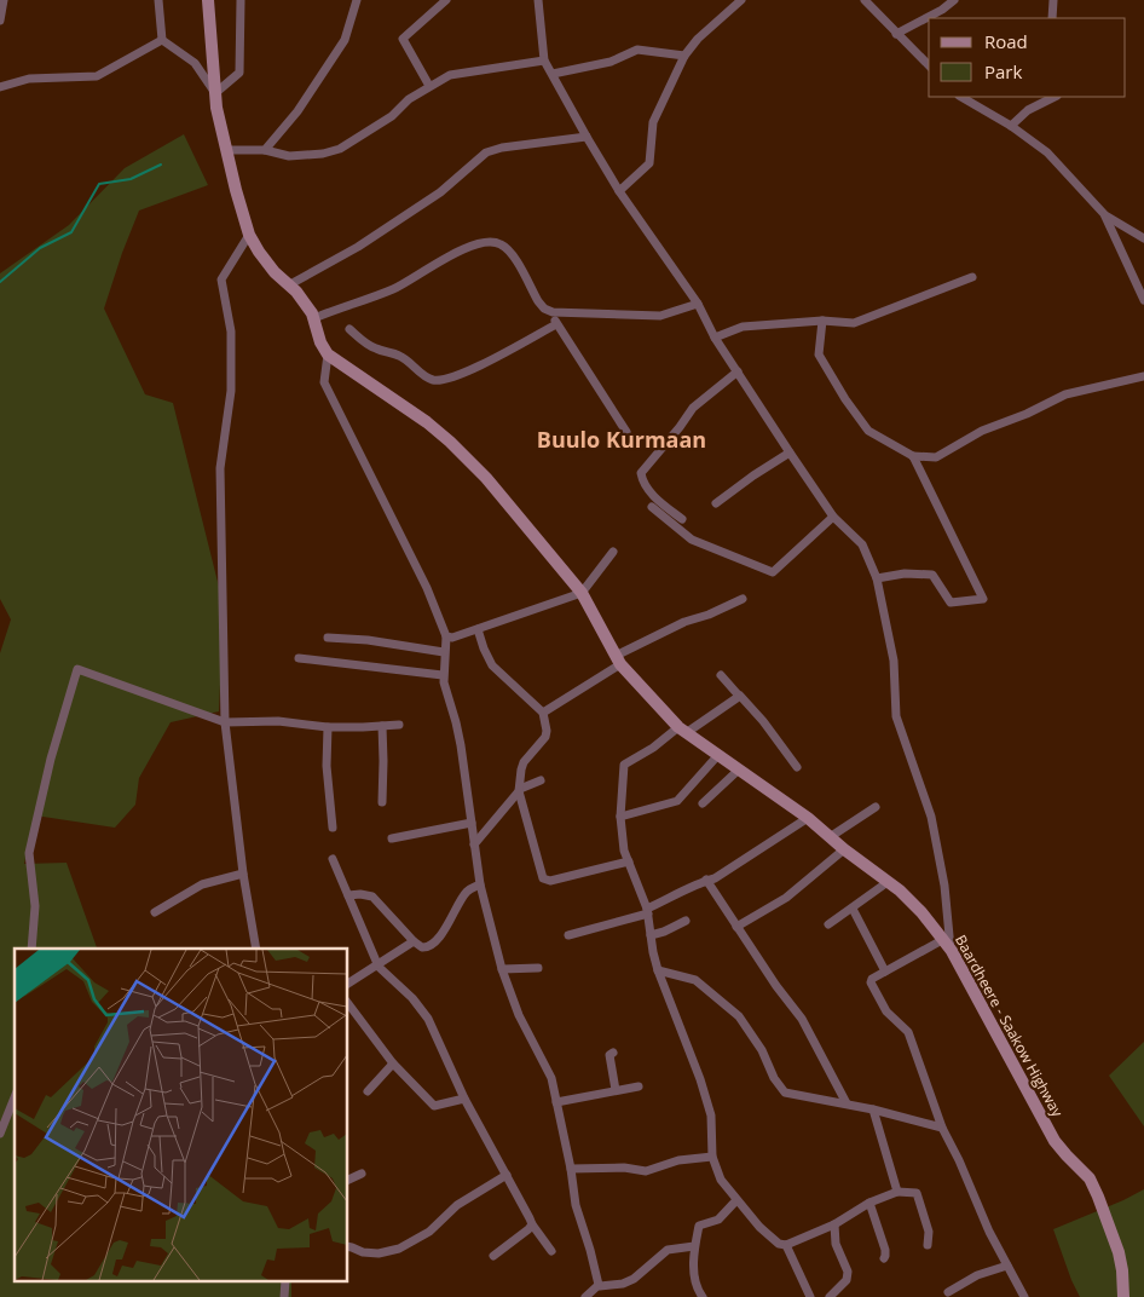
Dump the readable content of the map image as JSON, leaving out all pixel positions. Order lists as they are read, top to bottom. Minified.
{"streets":{"main road":["Baardheere - Saakow Highway"]},"districts":["Buulo Kurmaan"],"legend":["Road","Park"]}
